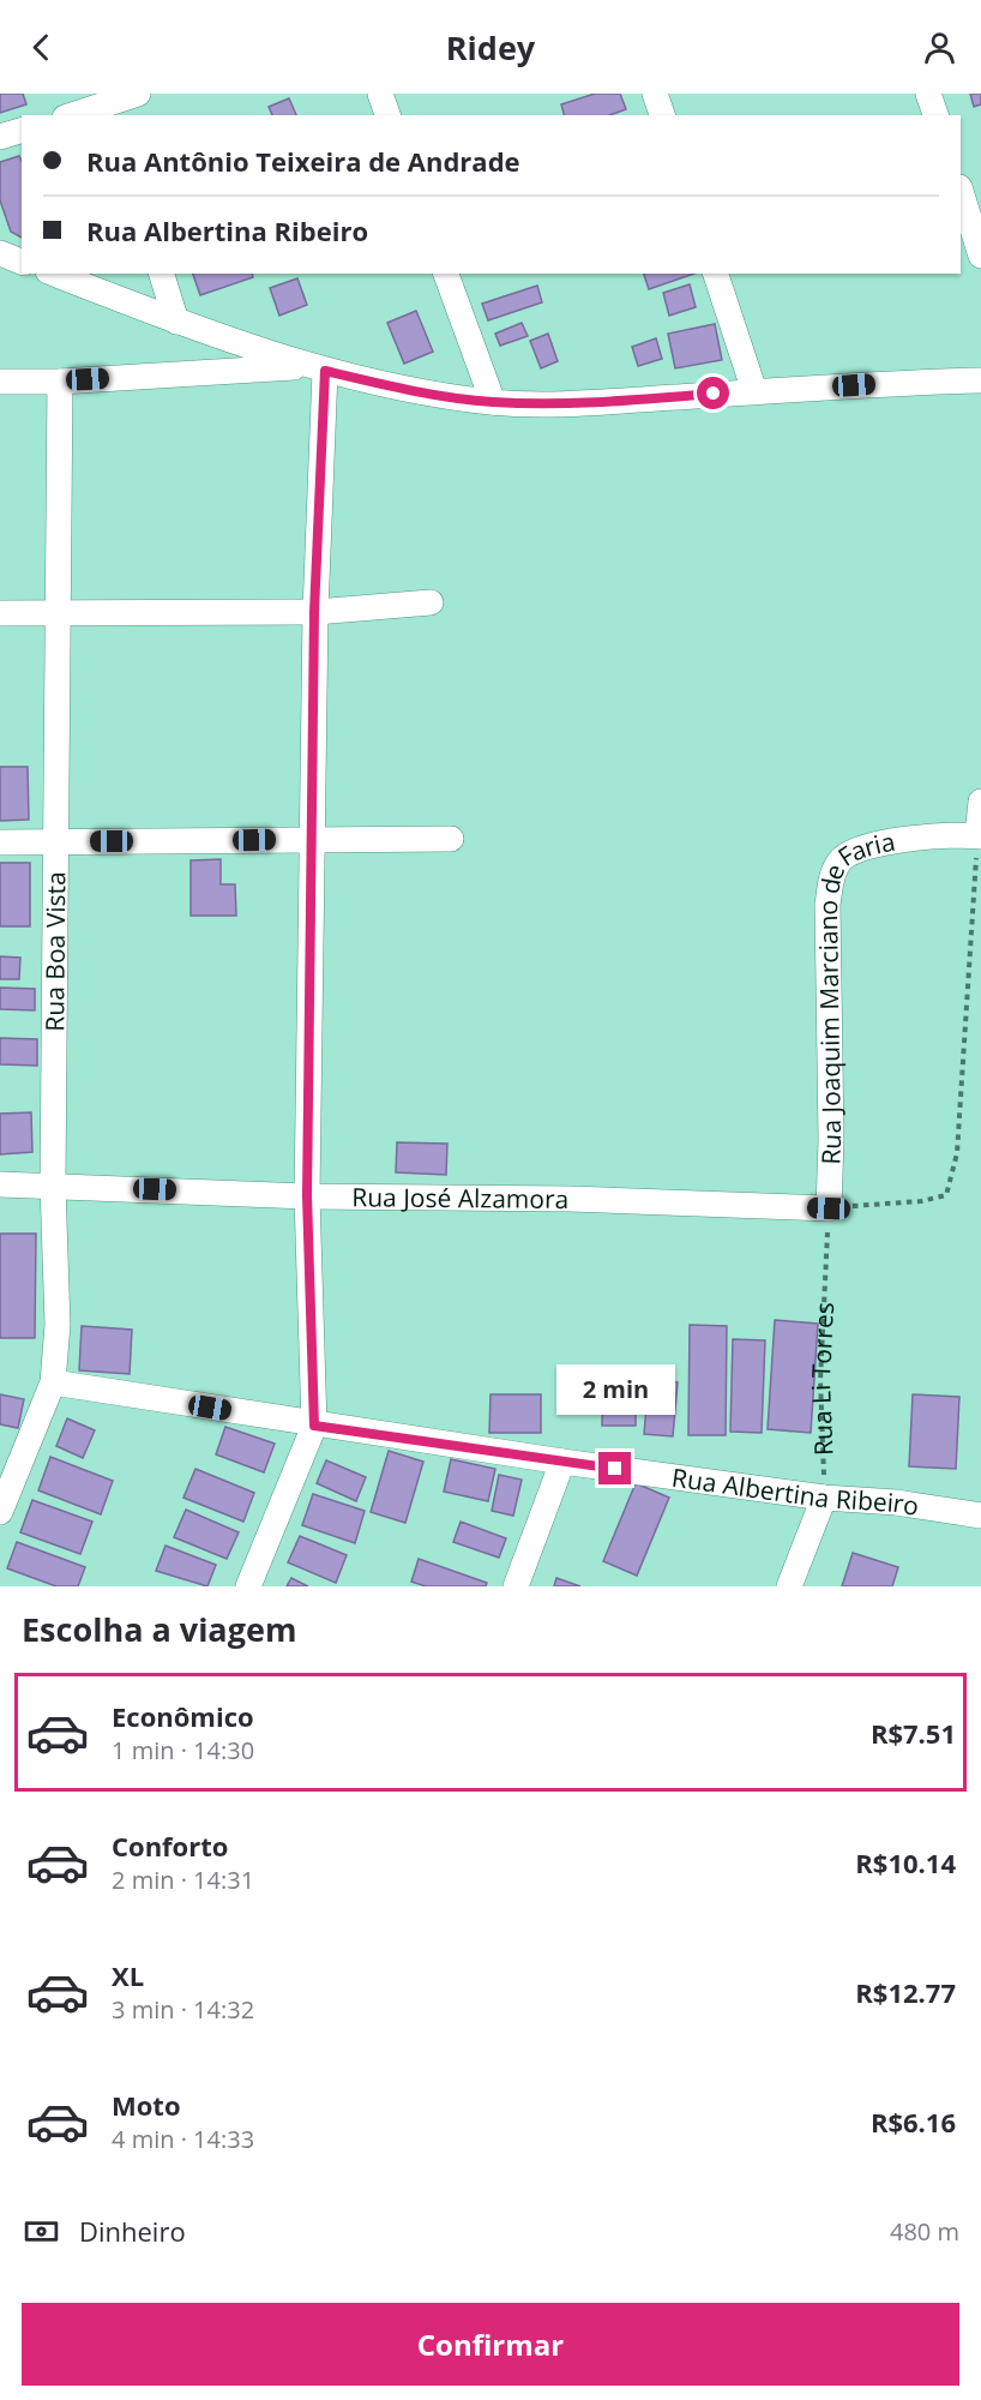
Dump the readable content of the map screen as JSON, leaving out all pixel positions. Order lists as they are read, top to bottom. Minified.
{"streets":{"street":["Rua Boa Vista","Rua Joaquim Marciano de Faria","Rua José Alzamora","Rua Albertina Ribeiro"],"path":["Rua Li Torres"]},"crossings":[["Rua Boa Vista","Rua José Alzamora"],["Rua Boa Vista","Rua Albertina Ribeiro"],["Rua Joaquim Marciano de Faria","Rua José Alzamora"],["Rua Joaquim Marciano de Faria","Rua Li Torres"],["Rua José Alzamora","Rua Li Torres"],["Rua Li Torres","Rua Albertina Ribeiro"]],"page":{"header":"Ridey","banner":["Rua Antônio Teixeira de Andrade","Rua Albertina Ribeiro"],"bubble":"2 min","heading":"Escolha a viagem","list":[{"name":"Econômico","note":"1 min · 14:30","value":"R$7.51"},{"name":"Conforto","note":"2 min · 14:31","value":"R$10.14"},{"name":"XL","note":"3 min · 14:32","value":"R$12.77"},{"name":"Moto","note":"4 min · 14:33","value":"R$6.16"}],"pay":["Dinheiro","480 m"],"buttons":"Confirmar"}}
